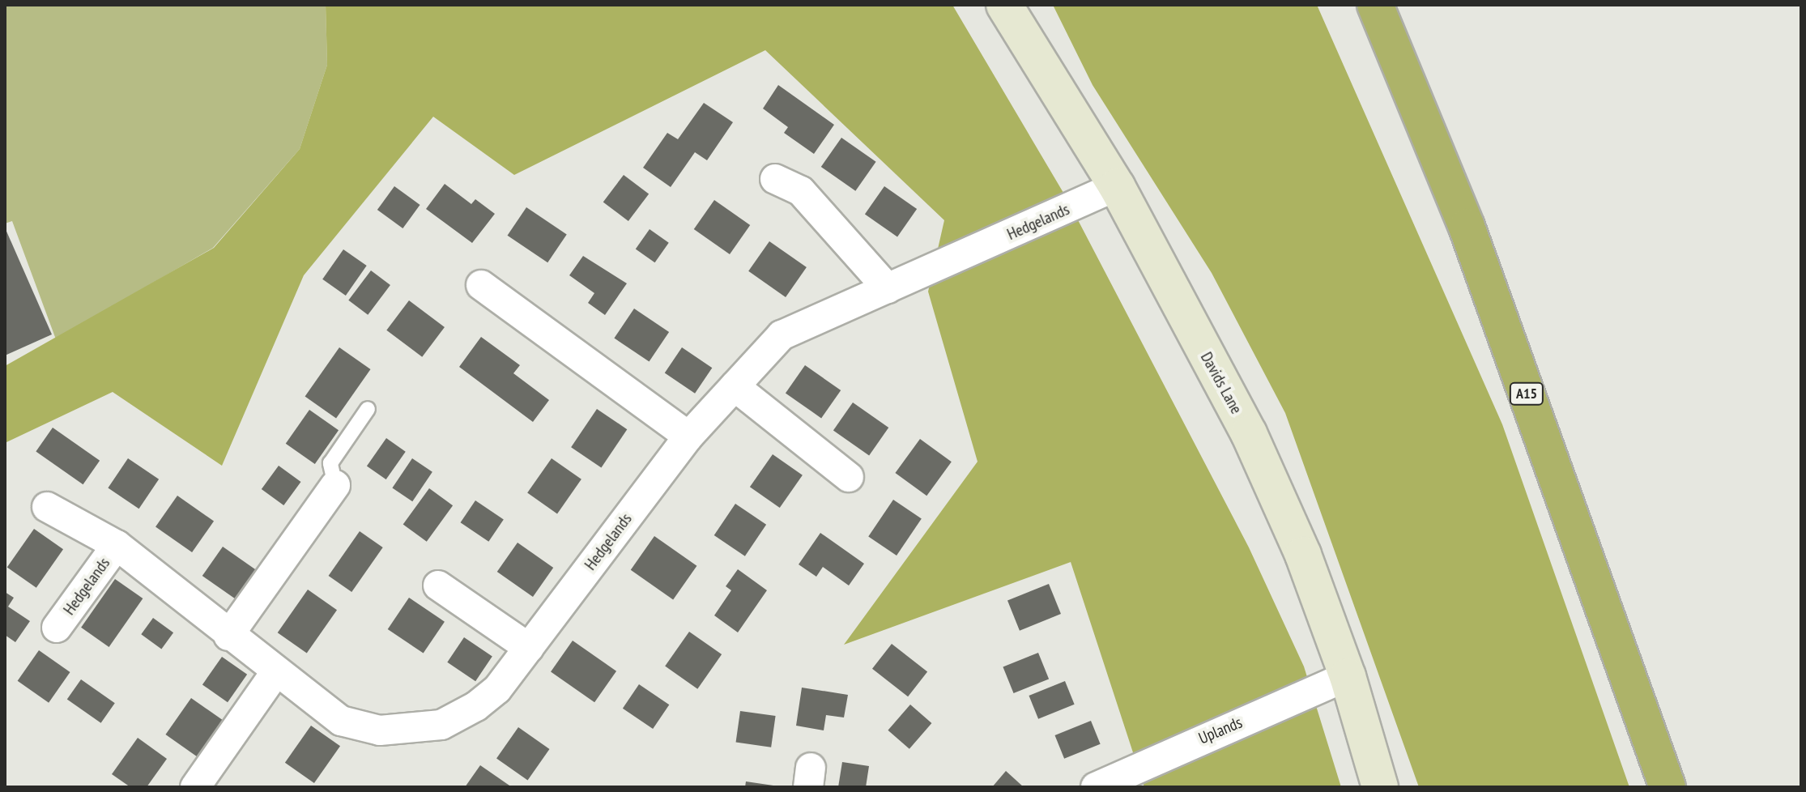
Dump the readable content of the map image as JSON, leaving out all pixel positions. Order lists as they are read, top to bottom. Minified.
{"streets":{"highway":["A15"],"street":["Hedgelands","Davids Lane","Uplands"]},"crossings":[["Hedgelands","Davids Lane"],["Davids Lane","Uplands"]]}
